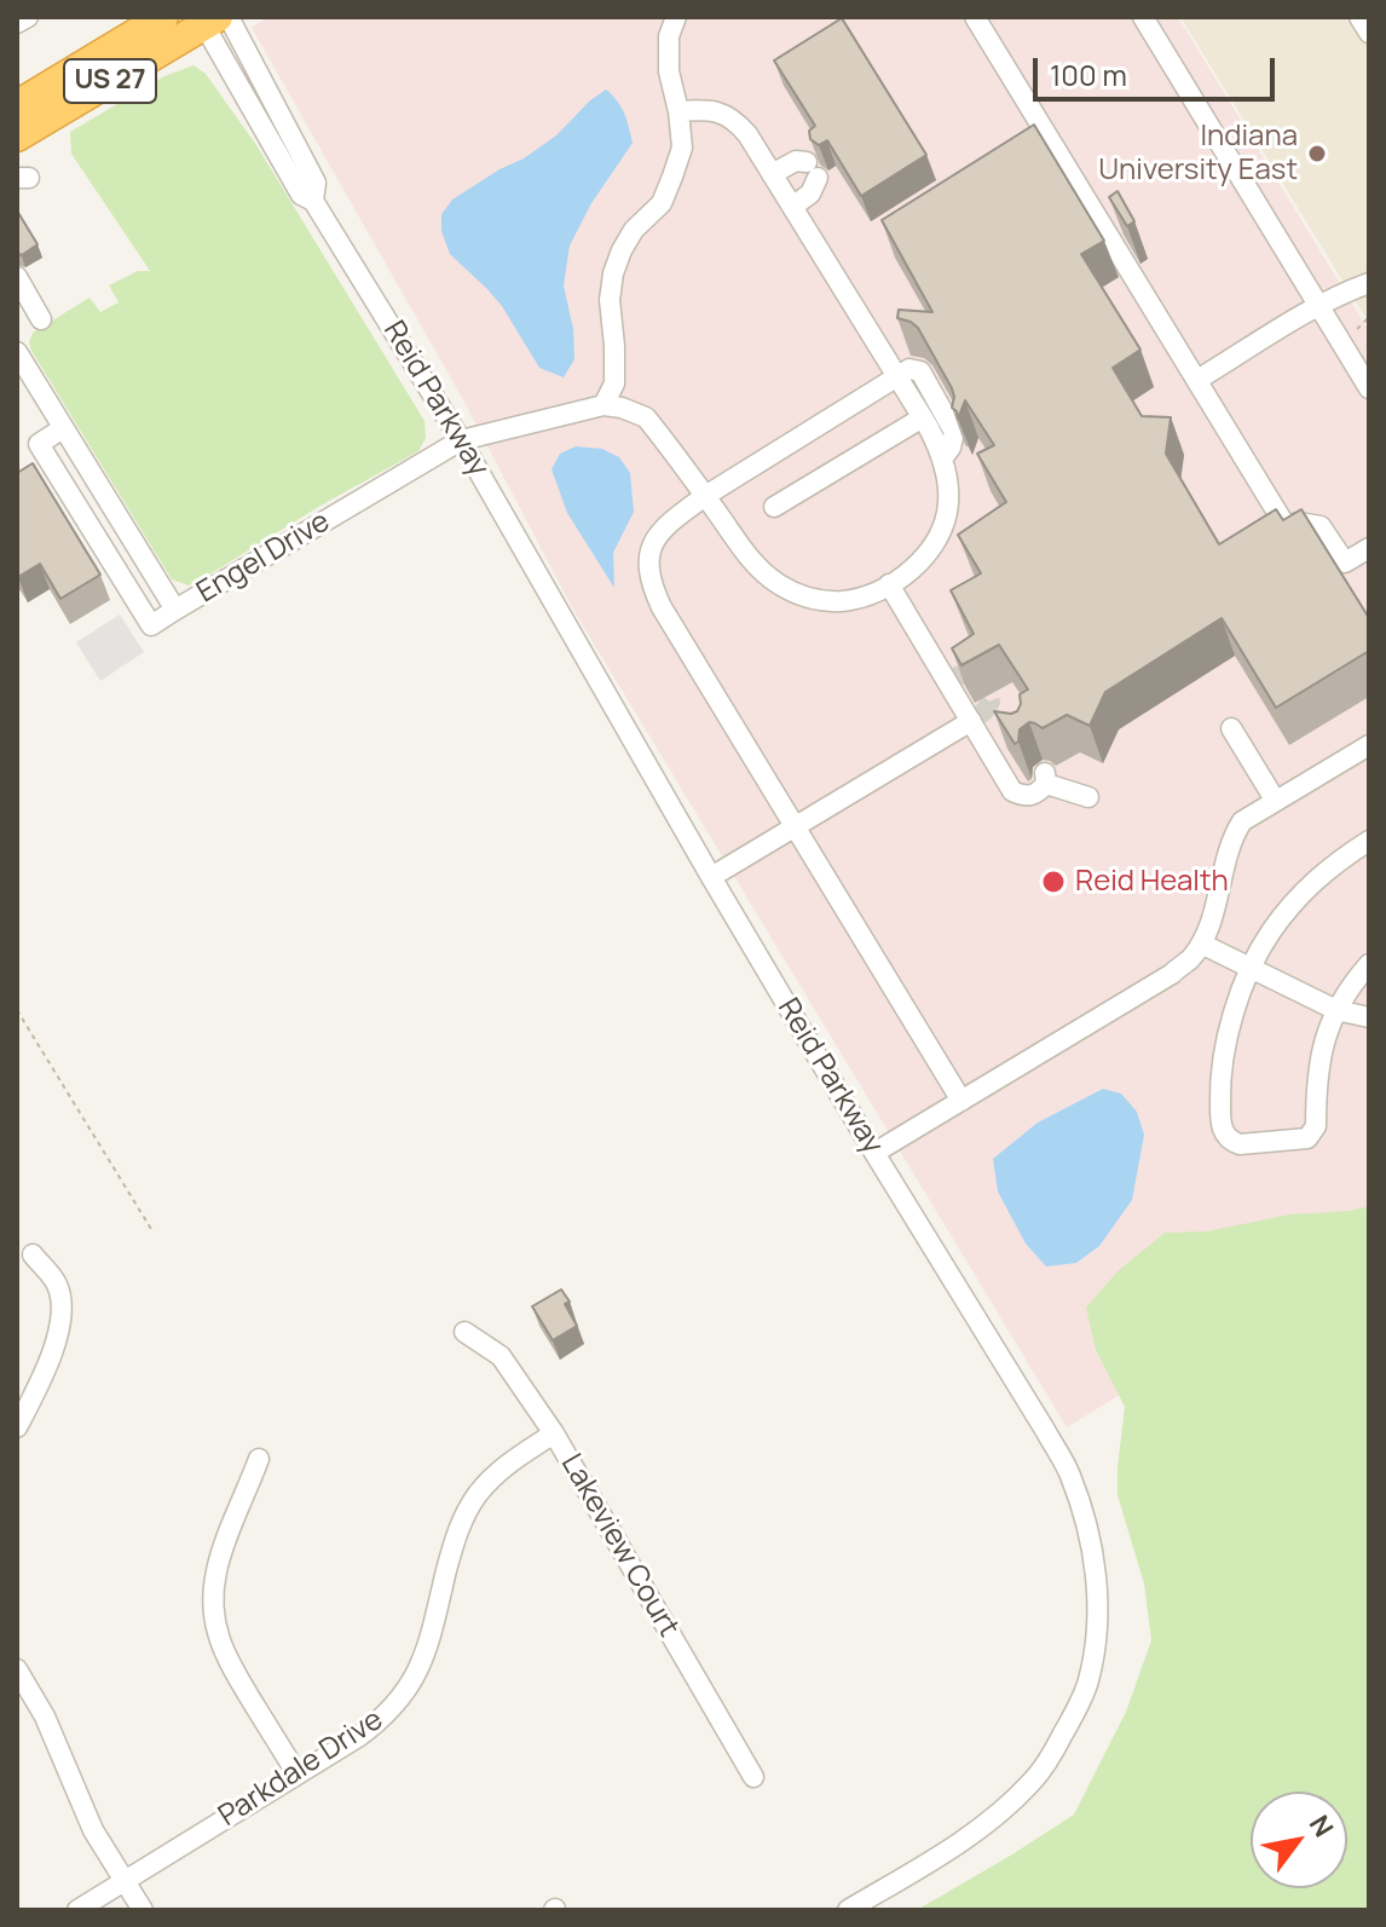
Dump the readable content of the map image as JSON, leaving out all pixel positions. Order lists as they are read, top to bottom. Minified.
{"streets":{"highway":["US 27"],"street":["Reid Parkway","Engel Drive","Lakeview Court","Parkdale Drive"]},"crossings":[["US 27","Reid Parkway"],["Reid Parkway","Engel Drive"],["Lakeview Court","Parkdale Drive"]],"places":["Indiana University East","Reid Health"],"scale_bar":"100 m","north":"top right"}
